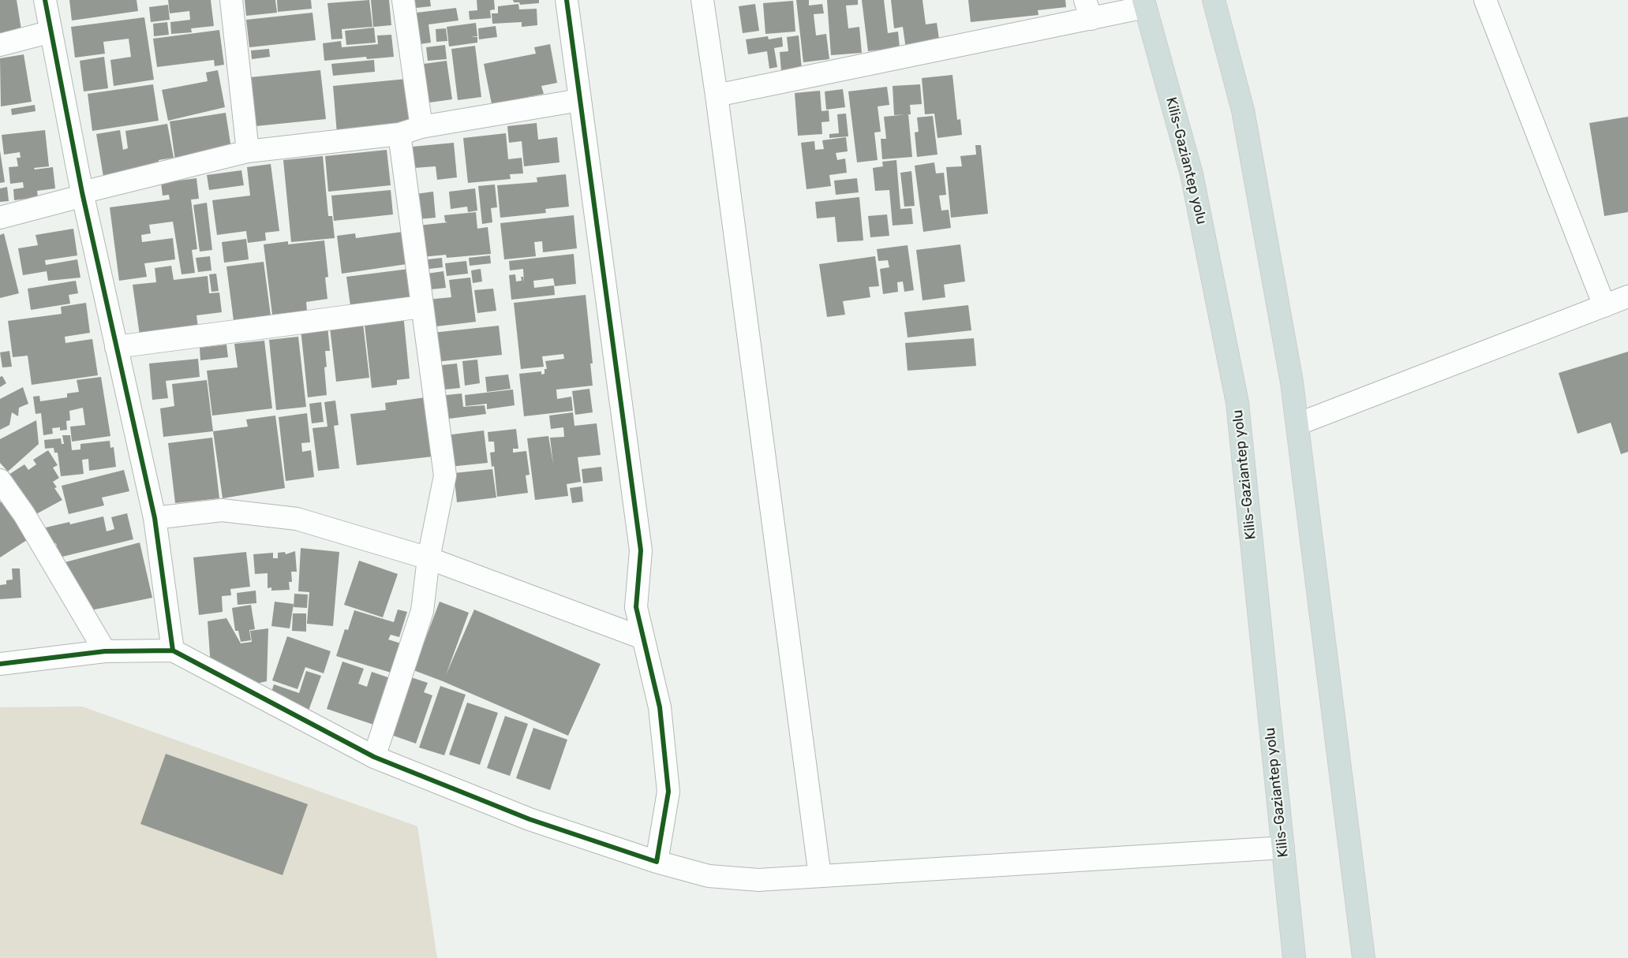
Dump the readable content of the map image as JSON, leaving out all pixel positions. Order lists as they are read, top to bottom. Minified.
{"streets":{"highway":["Kilis-Gaziantep yolu"]}}
